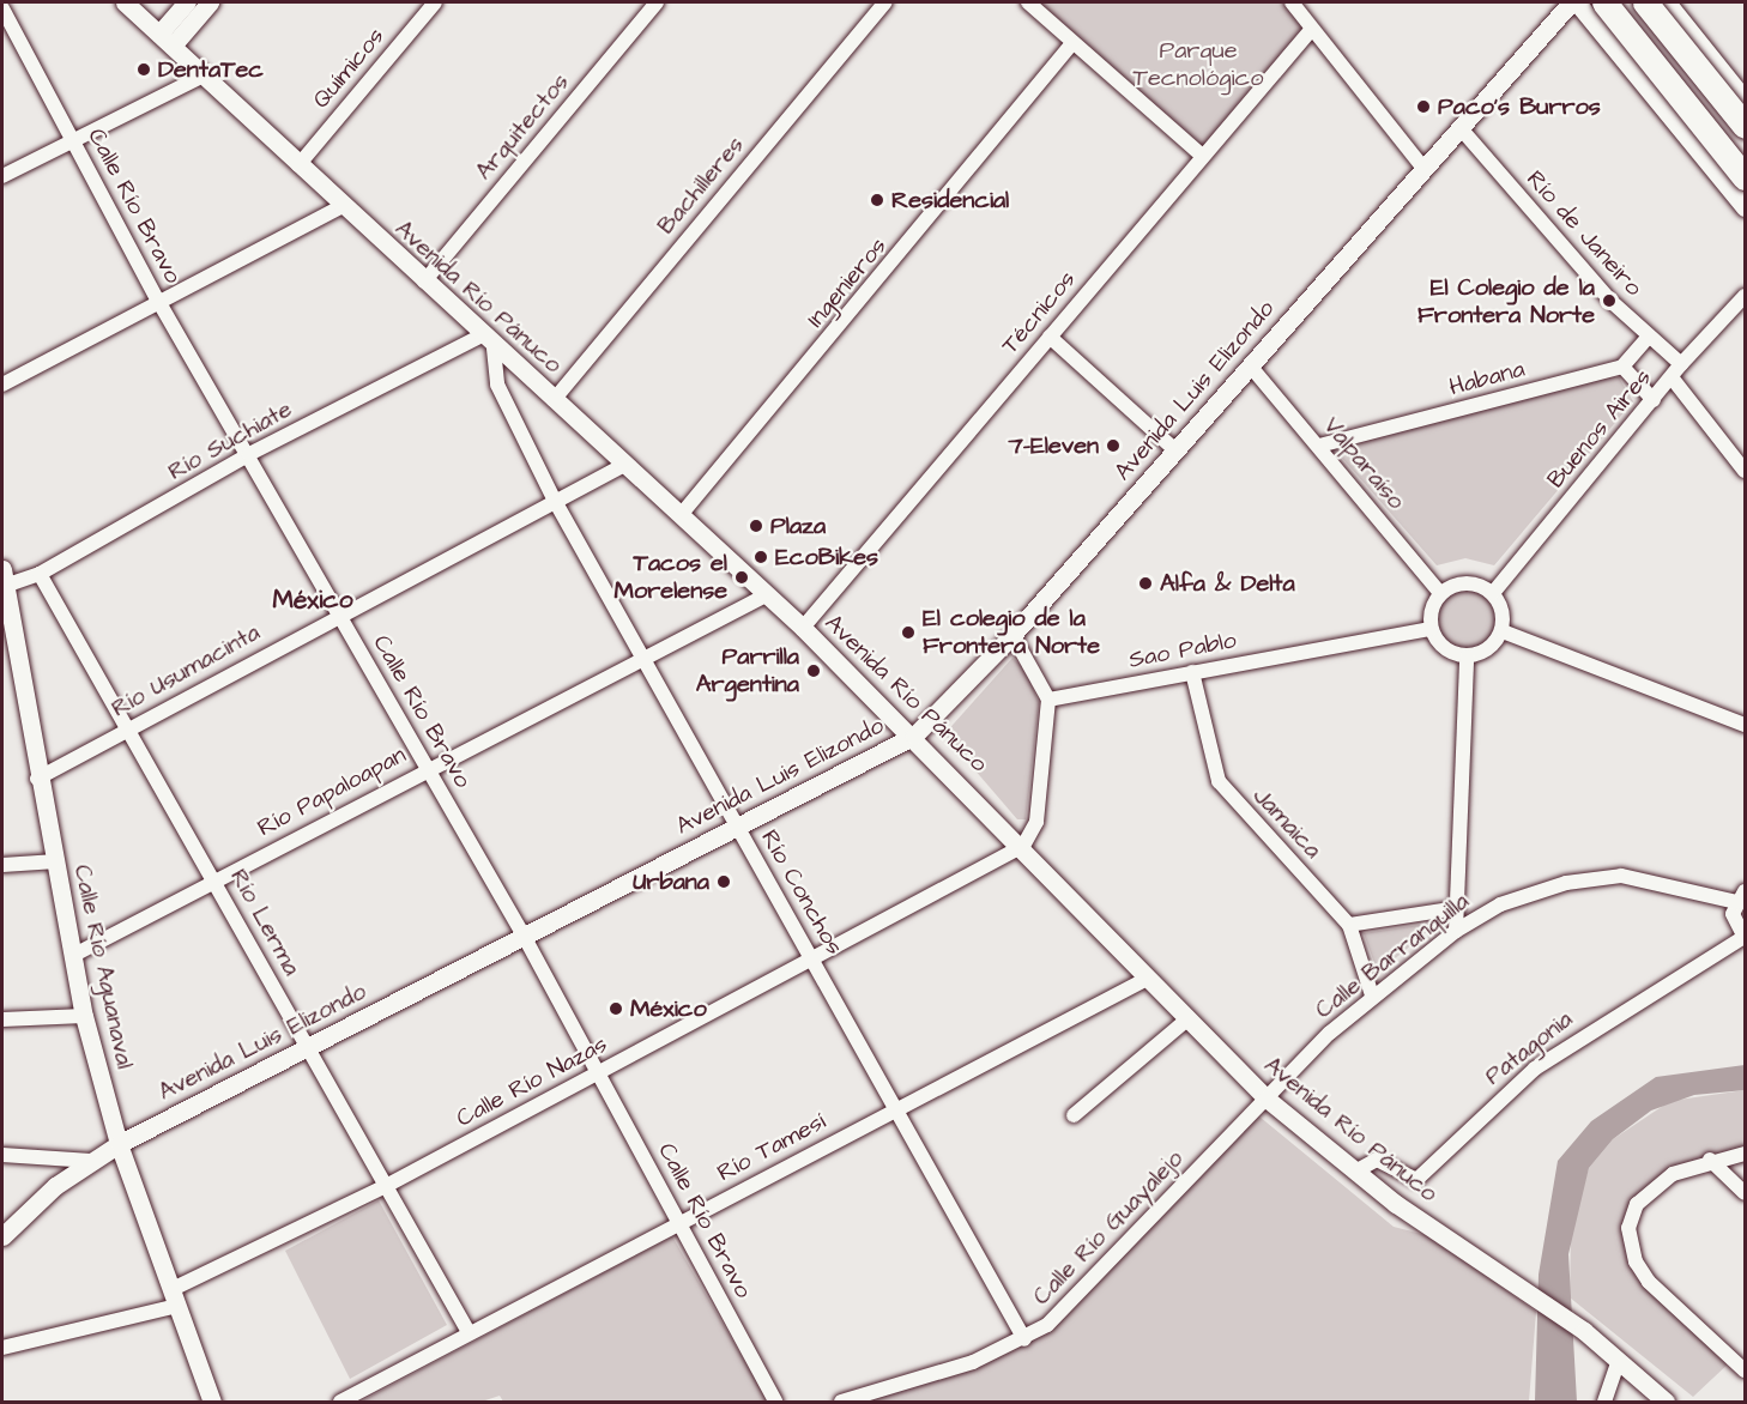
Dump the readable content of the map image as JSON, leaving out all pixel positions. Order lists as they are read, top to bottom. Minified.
{"streets":{"street":["Químicos","Arquitectos","Bachilleres","Calle Río Bravo","Río de Janeiro","Ingenieros","Avenida Río Pánuco","Técnicos","Habana","Avenida Luis Elizondo","Buenos Aires","Río Suchiate","Valparaíso","Sao Pablo","Río Usumacinta","Río Papaloapan","Jamaica","Río Conchos","Río Lerma","Calle Barranquilla","Calle Río Aguanaval","Patagonia","Calle Río Nazas","Río Tamesí","Calle Río Guayalejo"]},"crossings":[["Químicos","Avenida Río Pánuco"],["Arquitectos","Avenida Río Pánuco"],["Bachilleres","Avenida Río Pánuco"],["Calle Río Bravo","Avenida Luis Elizondo"],["Calle Río Bravo","Río Suchiate"],["Calle Río Bravo","Río Usumacinta"],["Calle Río Bravo","Río Papaloapan"],["Calle Río Bravo","Calle Río Nazas"],["Calle Río Bravo","Río Tamesí"],["Río de Janeiro","Avenida Luis Elizondo"],["Río de Janeiro","Buenos Aires"],["Ingenieros","Avenida Río Pánuco"],["Avenida Río Pánuco","Técnicos"],["Avenida Río Pánuco","Avenida Luis Elizondo"],["Avenida Río Pánuco","Río Suchiate"],["Avenida Río Pánuco","Río Usumacinta"],["Avenida Río Pánuco","Río Papaloapan"],["Avenida Río Pánuco","Río Conchos"],["Avenida Río Pánuco","Calle Barranquilla"],["Avenida Río Pánuco","Patagonia"],["Avenida Río Pánuco","Calle Río Nazas"],["Avenida Río Pánuco","Río Tamesí"],["Avenida Río Pánuco","Calle Río Guayalejo"],["Habana","Valparaíso"],["Avenida Luis Elizondo","Valparaíso"],["Avenida Luis Elizondo","Río Conchos"],["Avenida Luis Elizondo","Río Lerma"],["Avenida Luis Elizondo","Calle Río Aguanaval"],["Buenos Aires","Valparaíso"],["Buenos Aires","Sao Pablo"],["Río Suchiate","Río Conchos"],["Río Suchiate","Río Lerma"],["Río Suchiate","Calle Río Aguanaval"],["Valparaíso","Sao Pablo"],["Sao Pablo","Jamaica"],["Río Usumacinta","Río Conchos"],["Río Usumacinta","Río Lerma"],["Río Usumacinta","Calle Río Aguanaval"],["Río Papaloapan","Río Conchos"],["Río Papaloapan","Río Lerma"],["Río Papaloapan","Calle Río Aguanaval"],["Jamaica","Calle Barranquilla"],["Río Conchos","Calle Río Nazas"],["Río Conchos","Río Tamesí"],["Río Conchos","Calle Río Guayalejo"],["Río Lerma","Calle Río Nazas"],["Río Lerma","Río Tamesí"],["Calle Barranquilla","Calle Río Guayalejo"],["Calle Río Aguanaval","Calle Río Nazas"]],"districts":["México"],"parks":["Parque Tecnológico"],"places":["DentaTec","Paco’s Burros","Residencial","El Colegio de la Frontera Norte","7-Eleven","Plaza","EcoBikes","Tacos el Morelense","Alfa & Delta","El colegio de la Frontera Norte","Parrilla Argentina","Urbana","México"]}
